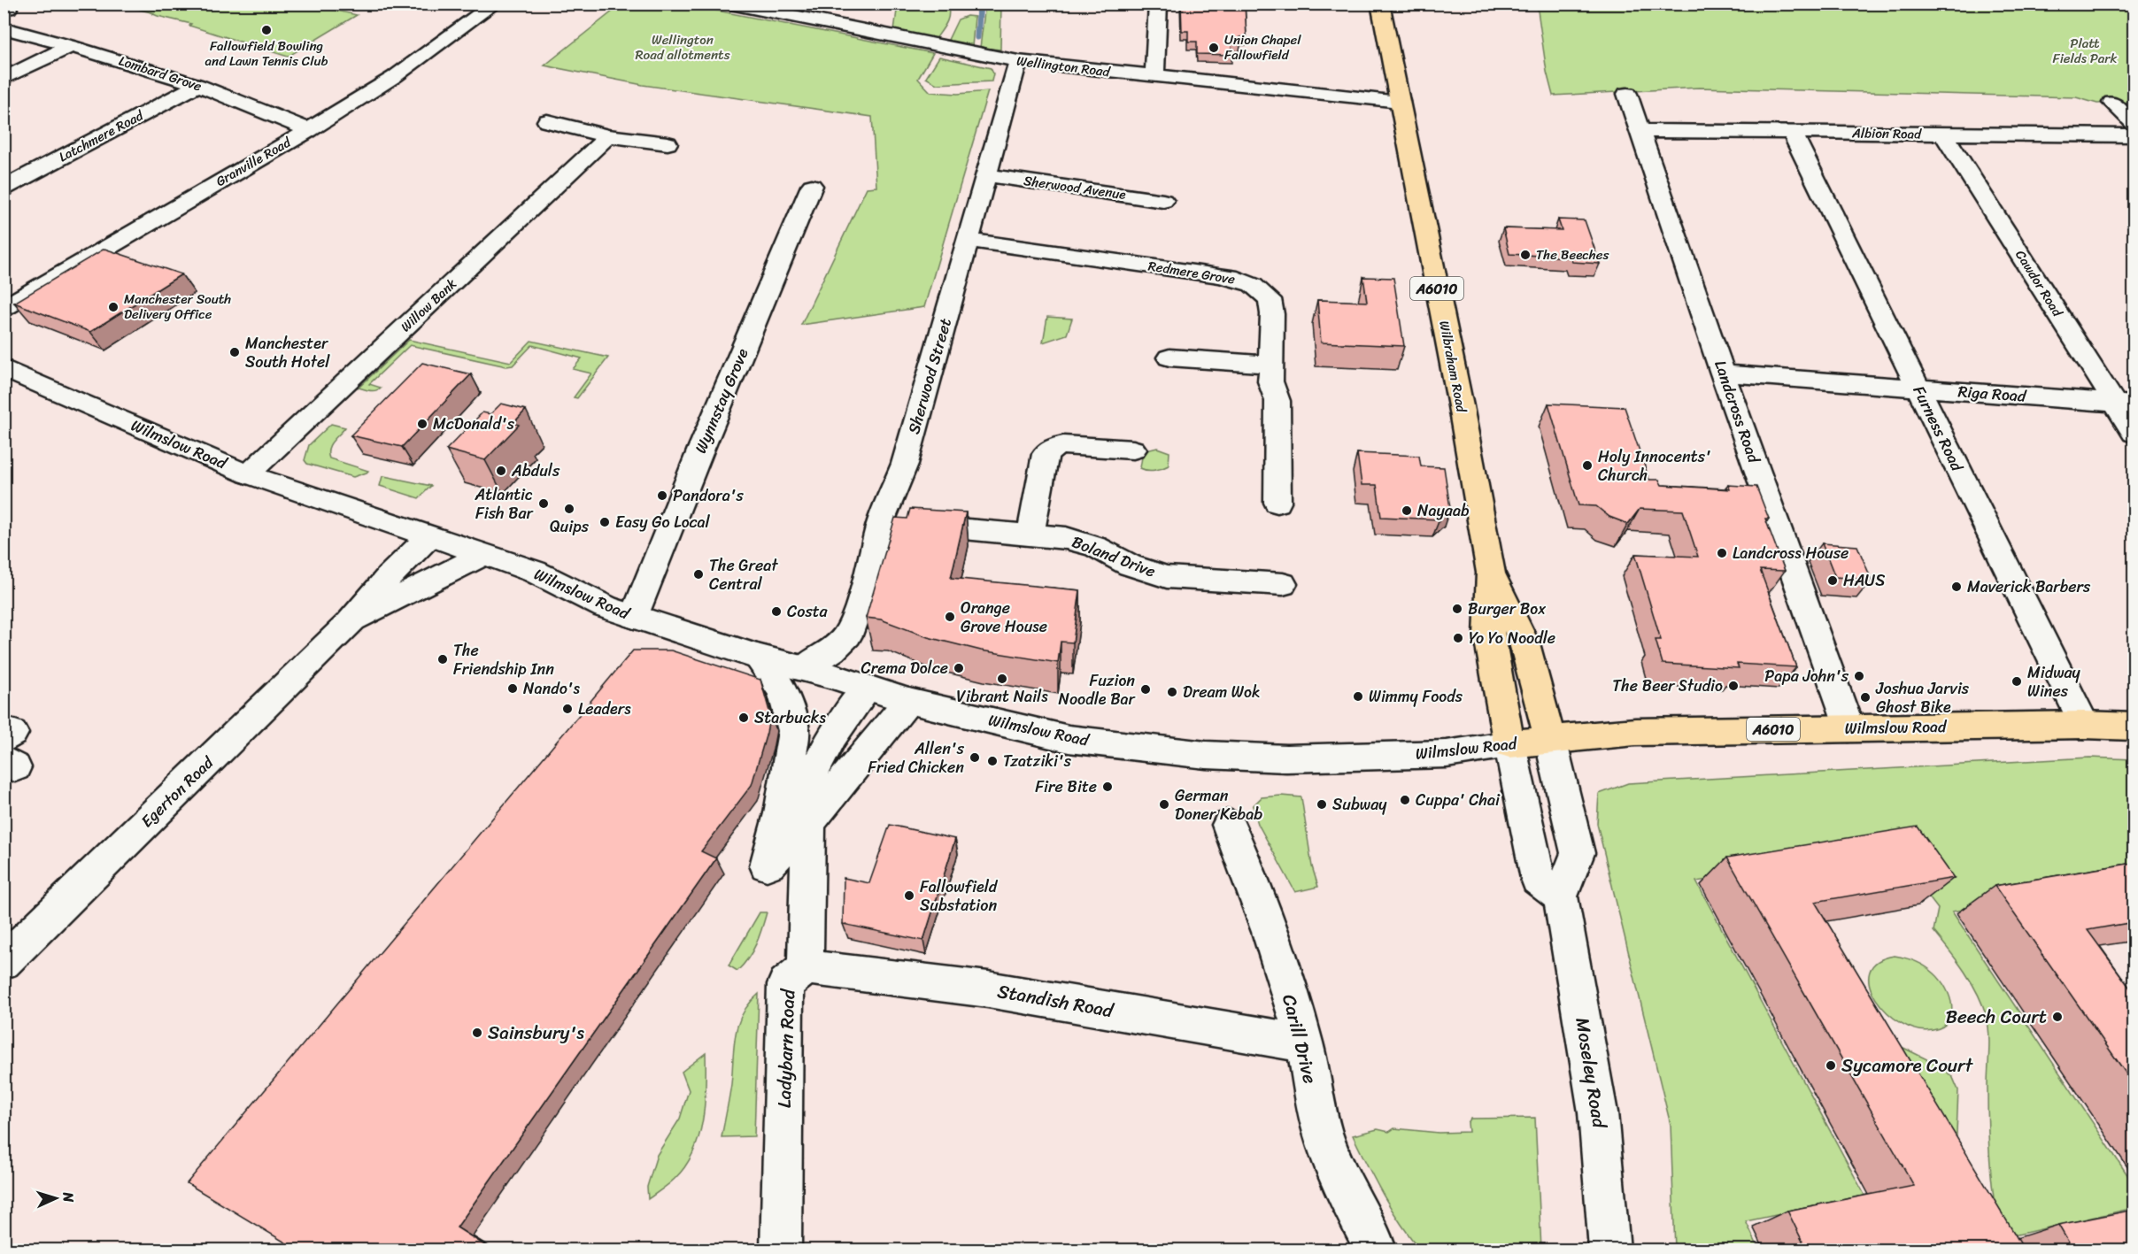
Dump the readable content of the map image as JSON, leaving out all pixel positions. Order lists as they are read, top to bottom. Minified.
{"streets":{"highway":["A6010","Wilbraham Road","Wilmslow Road"],"street":["Wellington Road","Lombard Grove","Albion Road","Latchmere Road","Granville Road","Sherwood Avenue","Redmere Grove","Cawdor Road","Willow Bank","Sherwood Street","Riga Road","Wynnstay Grove","Landcross Road","Furness Road","Boland Drive","Egerton Road","Standish Road","Carill Drive","Ladybarn Road","Moseley Road"]},"crossings":[["Wellington Road","Wilbraham Road"],["Wellington Road","Sherwood Street"],["Lombard Grove","Latchmere Road"],["Lombard Grove","Granville Road"],["Albion Road","Cawdor Road"],["Albion Road","Landcross Road"],["Albion Road","Furness Road"],["Sherwood Avenue","Sherwood Street"],["Redmere Grove","Sherwood Street"],["Cawdor Road","Riga Road"],["Willow Bank","Wilmslow Road"],["Wilbraham Road","Wilmslow Road"],["Sherwood Street","Wilmslow Road"],["Sherwood Street","Boland Drive"],["Riga Road","Landcross Road"],["Riga Road","Furness Road"],["Wynnstay Grove","Wilmslow Road"],["Landcross Road","Wilmslow Road"],["Furness Road","Wilmslow Road"],["Wilmslow Road","Egerton Road"],["Standish Road","Carill Drive"],["Standish Road","Ladybarn Road"]],"parks":["Wellington Road allotments","Platt Fields Park"],"places":["Fallowfield Bowling and Lawn Tennis Club","Union Chapel Fallowfield","The Beeches","Manchester South Delivery Office","Manchester South Hotel","McDonald's","Holy Innocents' Church","Abduls","Pandora's","Atlantic Fish Bar","Quips","Nayaab","Easy Go Local","Landcross House","The Great Central","HAUS","Maverick Barbers","Burger Box","Costa","Orange Grove House","Yo Yo Noodle","The Friendship Inn","Crema Dolce","Papa John's","Vibrant Nails","Midway Wines","The Beer Studio","Nando's","Fuzion Noodle Bar","Dream Wok","Wimmy Foods","Joshua Jarvis Ghost Bike","Leaders","Starbucks","Allen's Fried Chicken","Tzatziki's","Fire Bite","Cuppa' Chai","German Doner Kebab","Subway","Fallowfield Substation","Beech Court","Sainsbury's","Sycamore Court"],"north":"right"}
